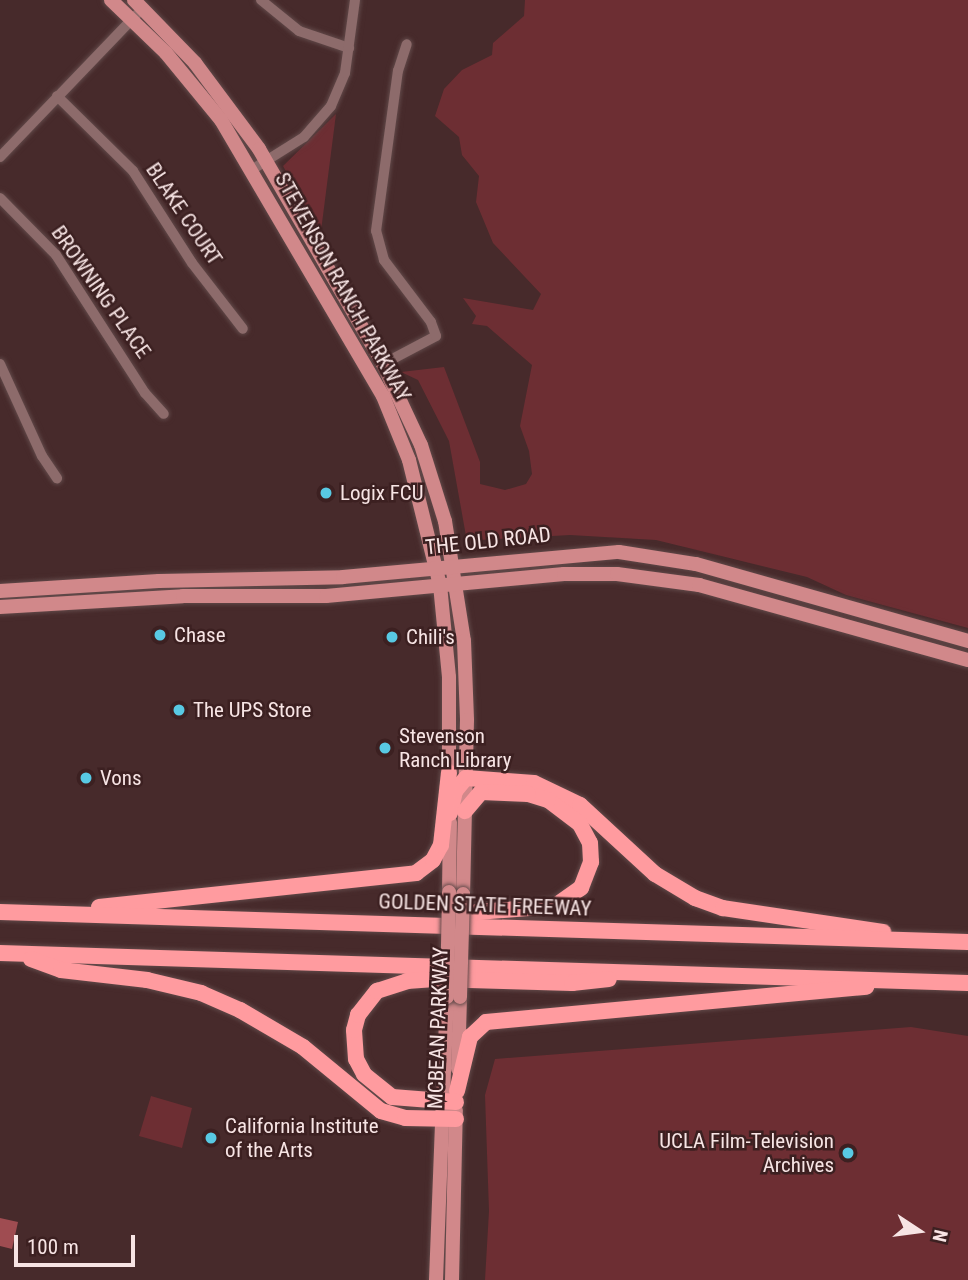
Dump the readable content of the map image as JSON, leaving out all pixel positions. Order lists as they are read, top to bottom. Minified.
{"streets":{"highway":["GOLDEN STATE FREEWAY"],"main road":["STEVENSON RANCH PARKWAY","THE OLD ROAD","MCBEAN PARKWAY"],"street":["BLAKE COURT","BROWNING PLACE"]},"crossings":[["STEVENSON RANCH PARKWAY","THE OLD ROAD"],["STEVENSON RANCH PARKWAY","MCBEAN PARKWAY"]],"places":["Logix FCU","Chase","Chili's","The UPS Store","Stevenson Ranch Library","Vons","California Institute of the Arts","UCLA Film-Television Archives"],"scale_bar":"100 m","north":"right"}
